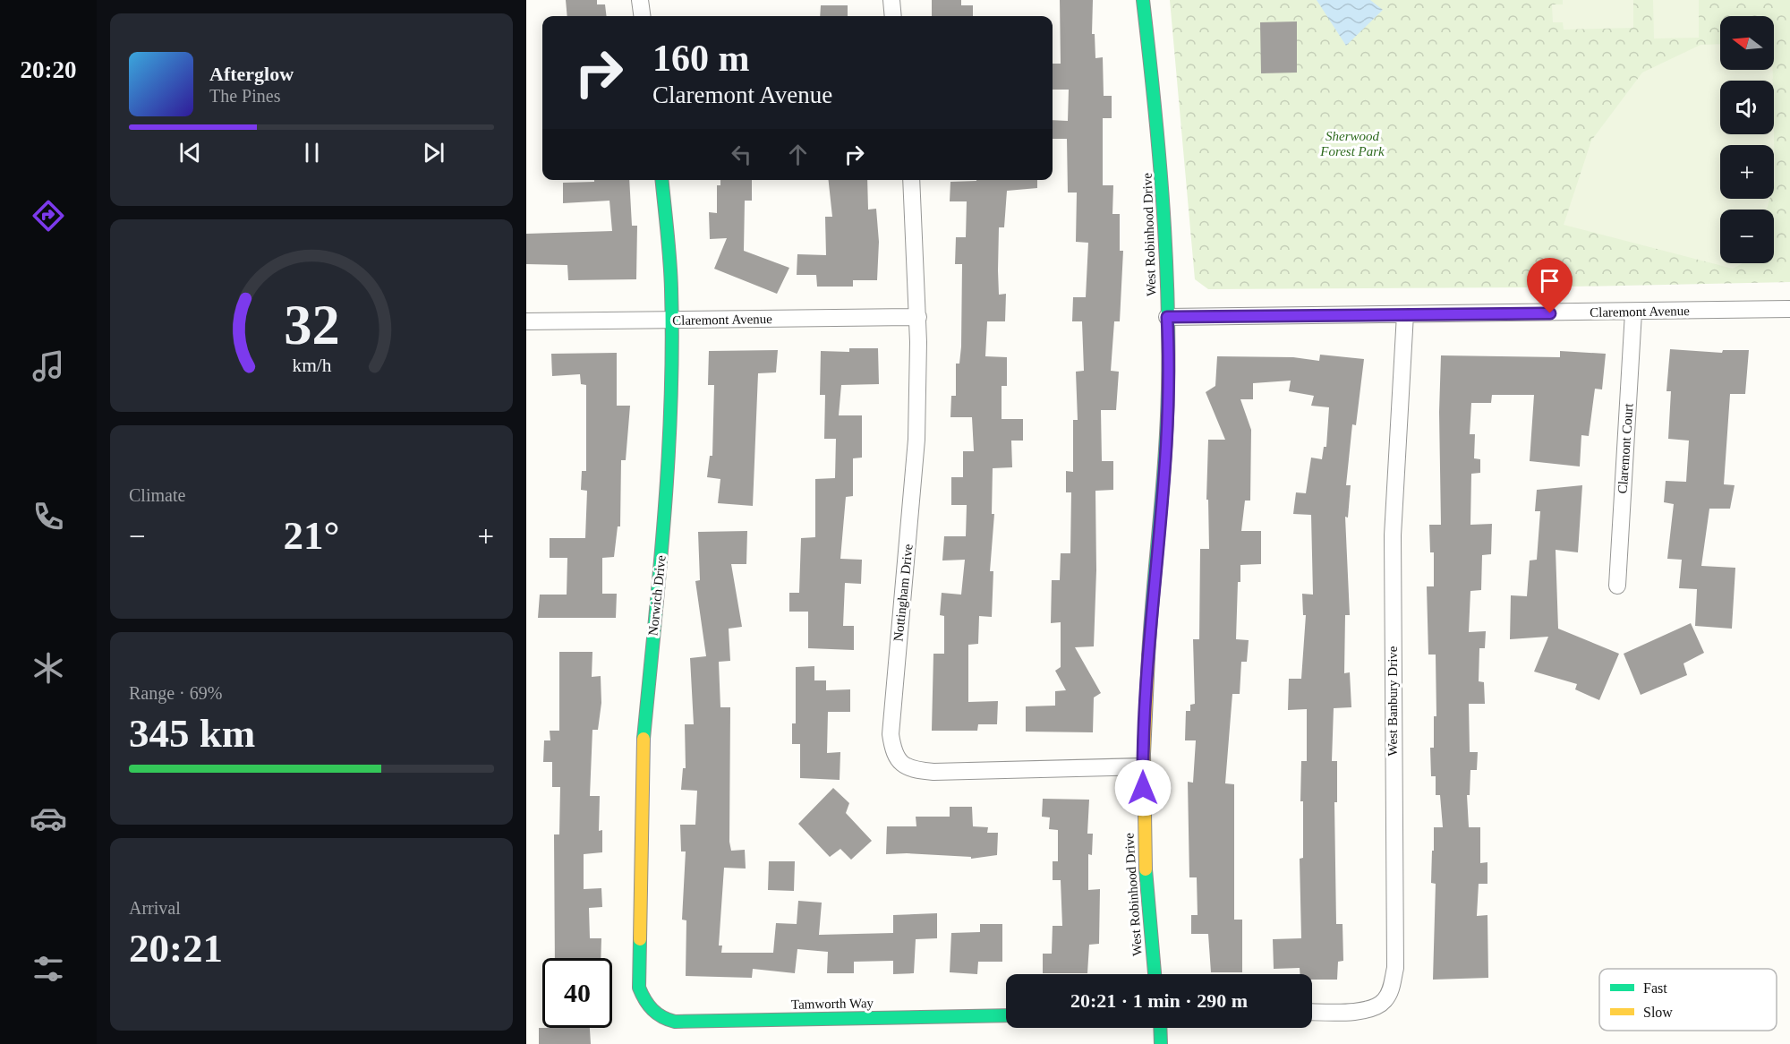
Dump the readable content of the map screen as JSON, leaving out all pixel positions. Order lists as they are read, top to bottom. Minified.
{"streets":{"street":["West Robinhood Drive","Claremont Avenue","Claremont Court","Nottingham Drive","Norwich Drive","West Banbury Drive","Tamworth Way"]},"crossings":[["West Robinhood Drive","Claremont Avenue"],["West Robinhood Drive","Nottingham Drive"],["Claremont Avenue","Claremont Court"],["Claremont Avenue","Nottingham Drive"],["Claremont Avenue","Norwich Drive"],["Claremont Avenue","West Banbury Drive"],["Norwich Drive","Tamworth Way"]],"parks":["Sherwood Forest Park"],"legend":["Fast","Slow"],"north":"left","page":{"tabs":"20:20","map_buttons":["+","−"],"turn":["160 m","Claremont Avenue"],"song":["Afterglow","The Pines"],"tile":["Climate",["Range · 69%","345 km"],["Arrival","20:21"]],"heat":["−","21°","+"],"limit":"40","trip":"20:21 · 1 min · 290 m","gauge":["32","km/h"]}}
